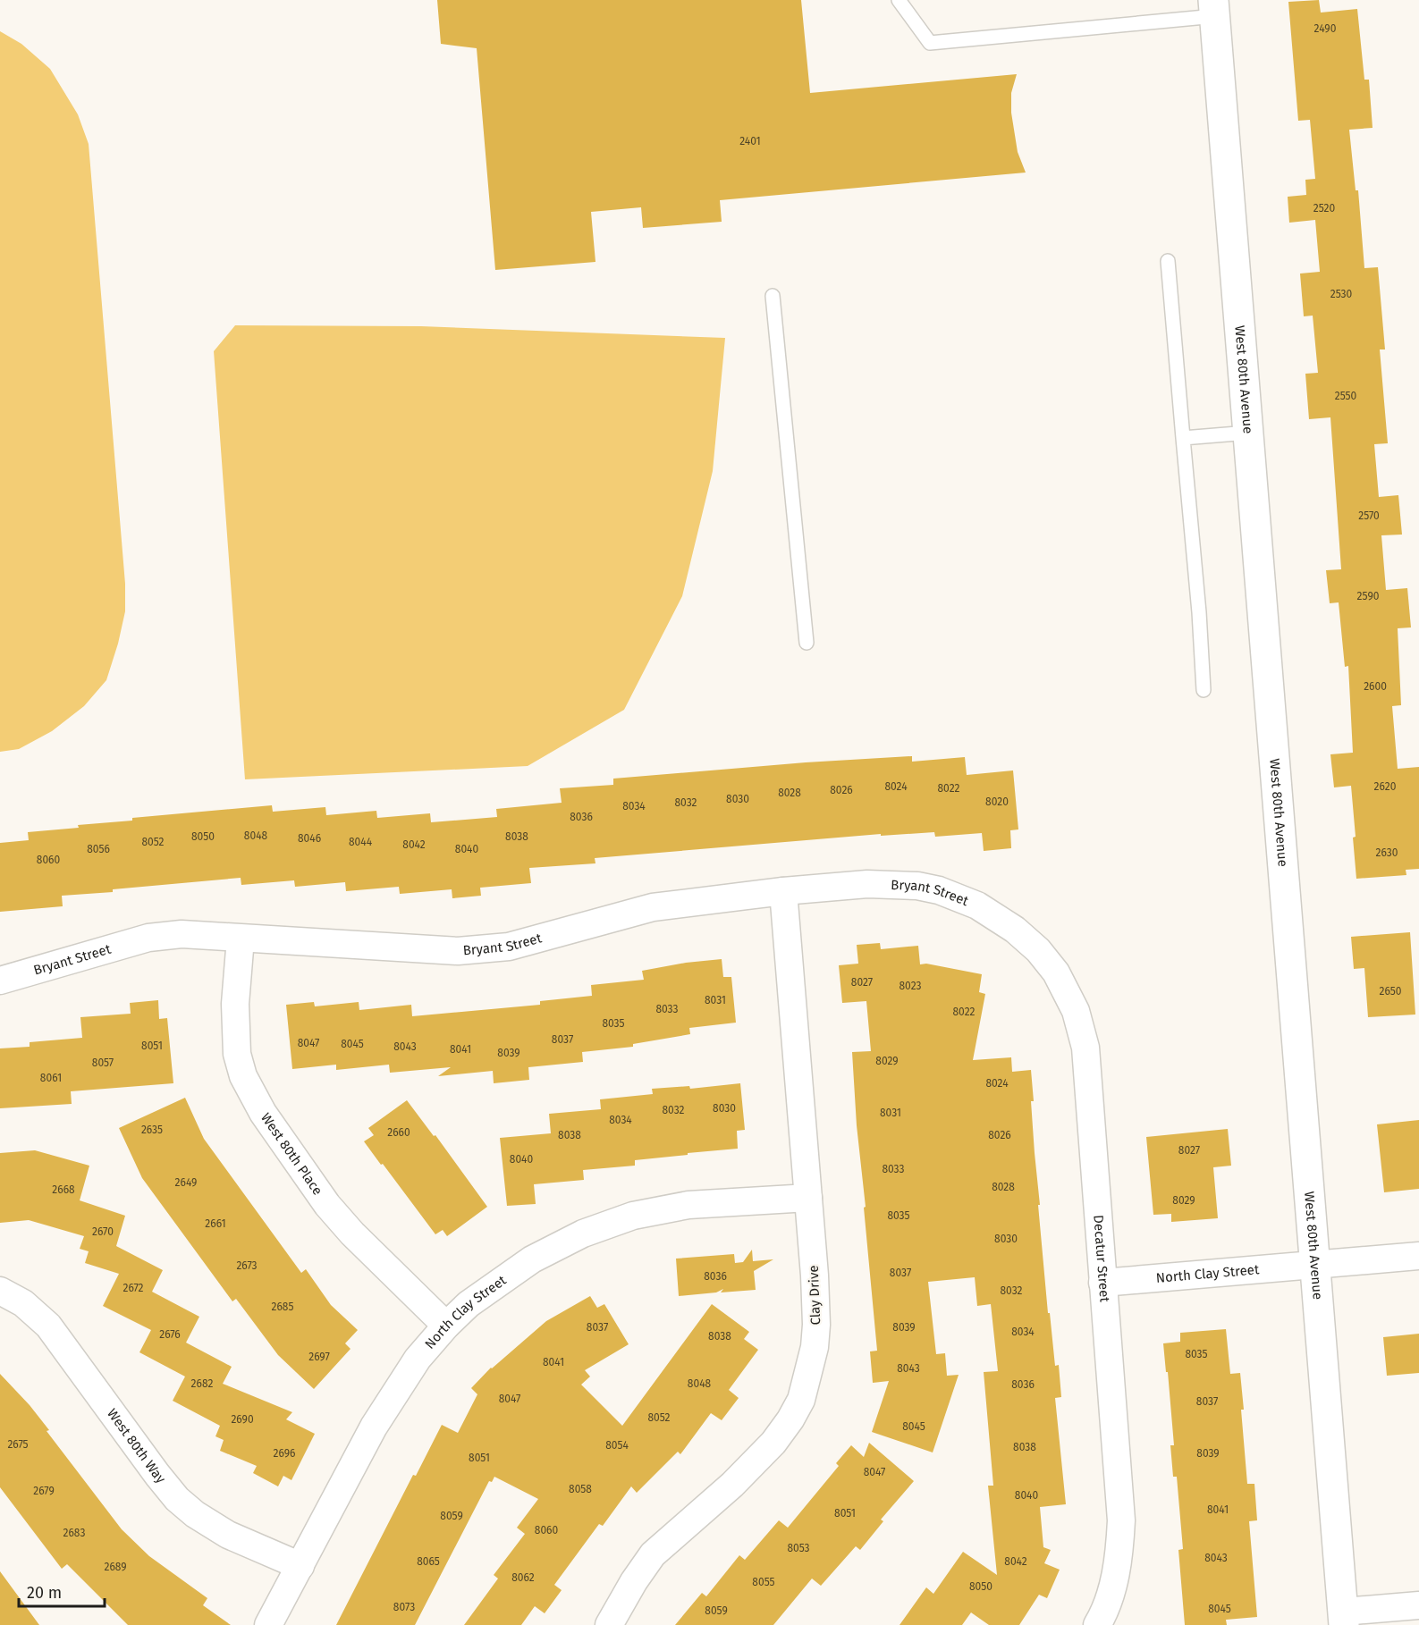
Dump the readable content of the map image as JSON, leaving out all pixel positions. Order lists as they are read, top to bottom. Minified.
{"streets":{"street":["West 80th Avenue","Bryant Street","West 80th Place","Decatur Street","North Clay Street","Clay Drive","West 80th Way"]},"crossings":[["West 80th Avenue","North Clay Street"],["Bryant Street","West 80th Place"],["Bryant Street","Decatur Street"],["Bryant Street","Clay Drive"],["West 80th Place","North Clay Street"],["Decatur Street","North Clay Street"],["North Clay Street","Clay Drive"],["North Clay Street","West 80th Way"]],"house_numbers":["2490","2401","2520","2530","2550","2570","2590","2600","8024","2620","8022","8026","8028","8030","8020","8032","8034","8036","8048","8050","8038","8046","8052","8044","8042","8056","8040","2630","8060","8027","8023","2650","8031","8033","8022","8035","8037","8047","8045","8051","8043","8041","8039","8029","8057","8061","8024","8030","8032","8031","8034","2635","2660","8038","8026","8027","8040","8033","2649","8028","2668","8029","8035","2661","2670","8030","2673","8037","8036","2672","8032","2685","8037","8039","8034","2676","8038","8035","2697","8041","8043","2682","8048","8036","8047","8037","8052","2690","8045","2675","8054","8038","2696","8039","8051","8047","8058","2679","8040","8041","8051","8059","8060","2683","8053","8043","8065","8042","2689","8062","8055","8050","8073","8045","8059"],"scale_bar":"20 m"}
